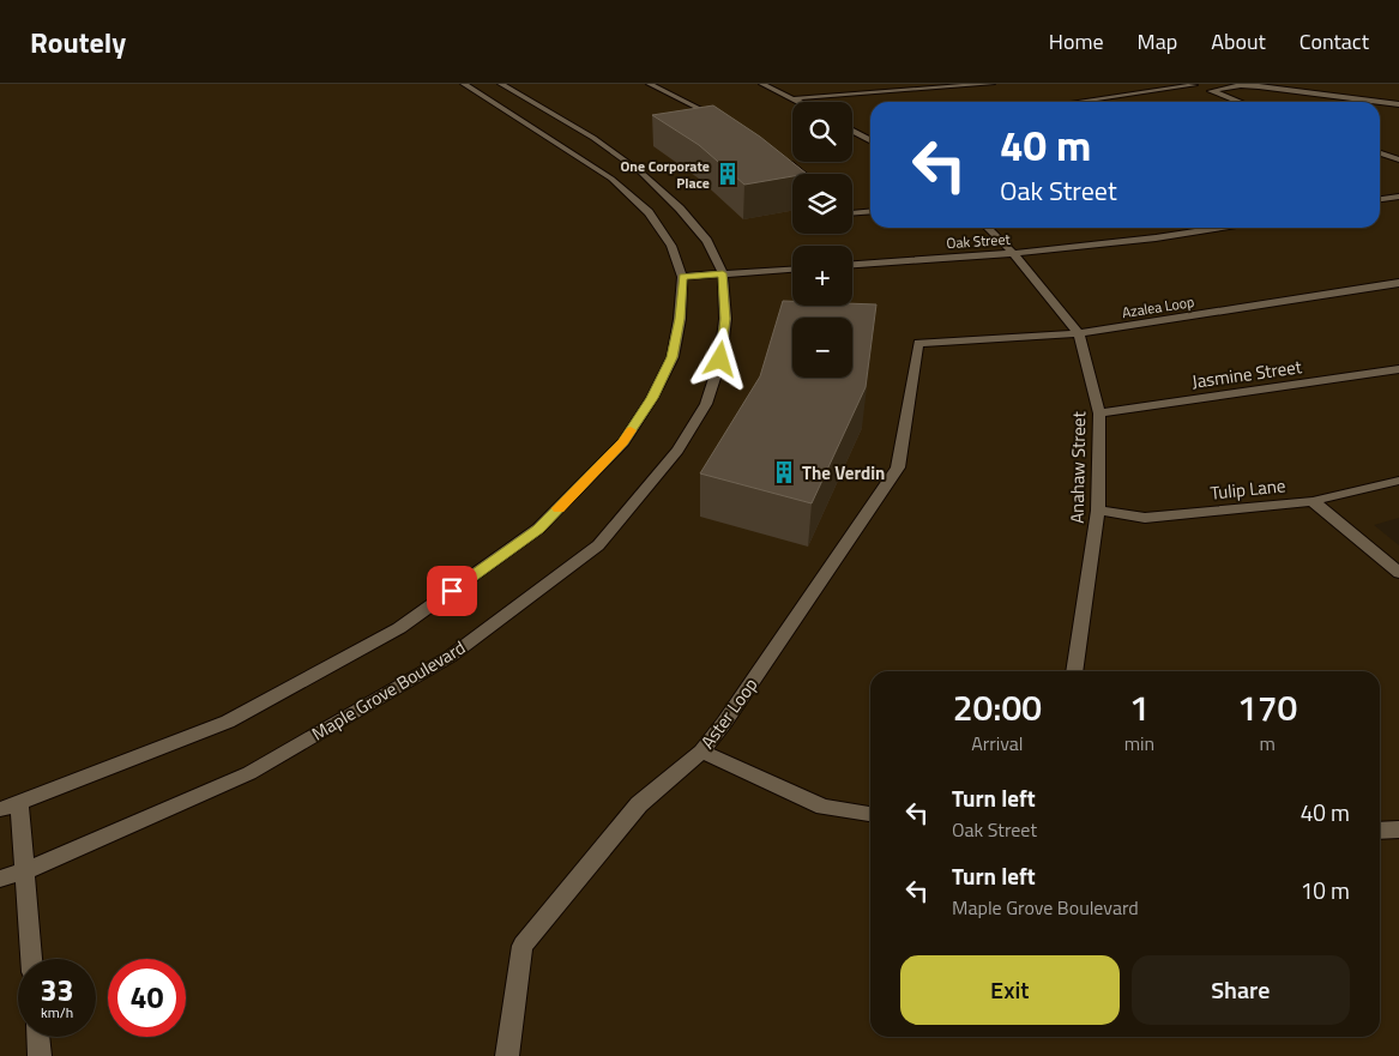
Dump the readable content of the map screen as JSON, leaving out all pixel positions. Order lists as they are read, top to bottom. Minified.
{"streets":{"street":["Oak Street","Azalea Loop","Jasmine Street","Anahaw Street","Tulip Lane","Maple Grove Boulevard","Aster Loop"]},"crossings":[["Oak Street","Anahaw Street"],["Azalea Loop","Anahaw Street"],["Azalea Loop","Aster Loop"],["Jasmine Street","Anahaw Street"],["Anahaw Street","Tulip Lane"]],"places":{"building":["One Corporate Place","The Verdin"]},"page":{"header":"Routely","nav":["Home","Map","About","Contact"],"map_buttons":["+","−"],"turn":["40 m","Oak Street"],"eta":["20:00","Arrival","1","min","170","m"],"list":[{"name":"Turn left","note":"Oak Street","value":"40 m"},{"name":"Turn left","note":"Maple Grove Boulevard","value":"10 m"}],"buttons":["Exit","Share"],"speed":"33 km/h","limit":"40"}}
